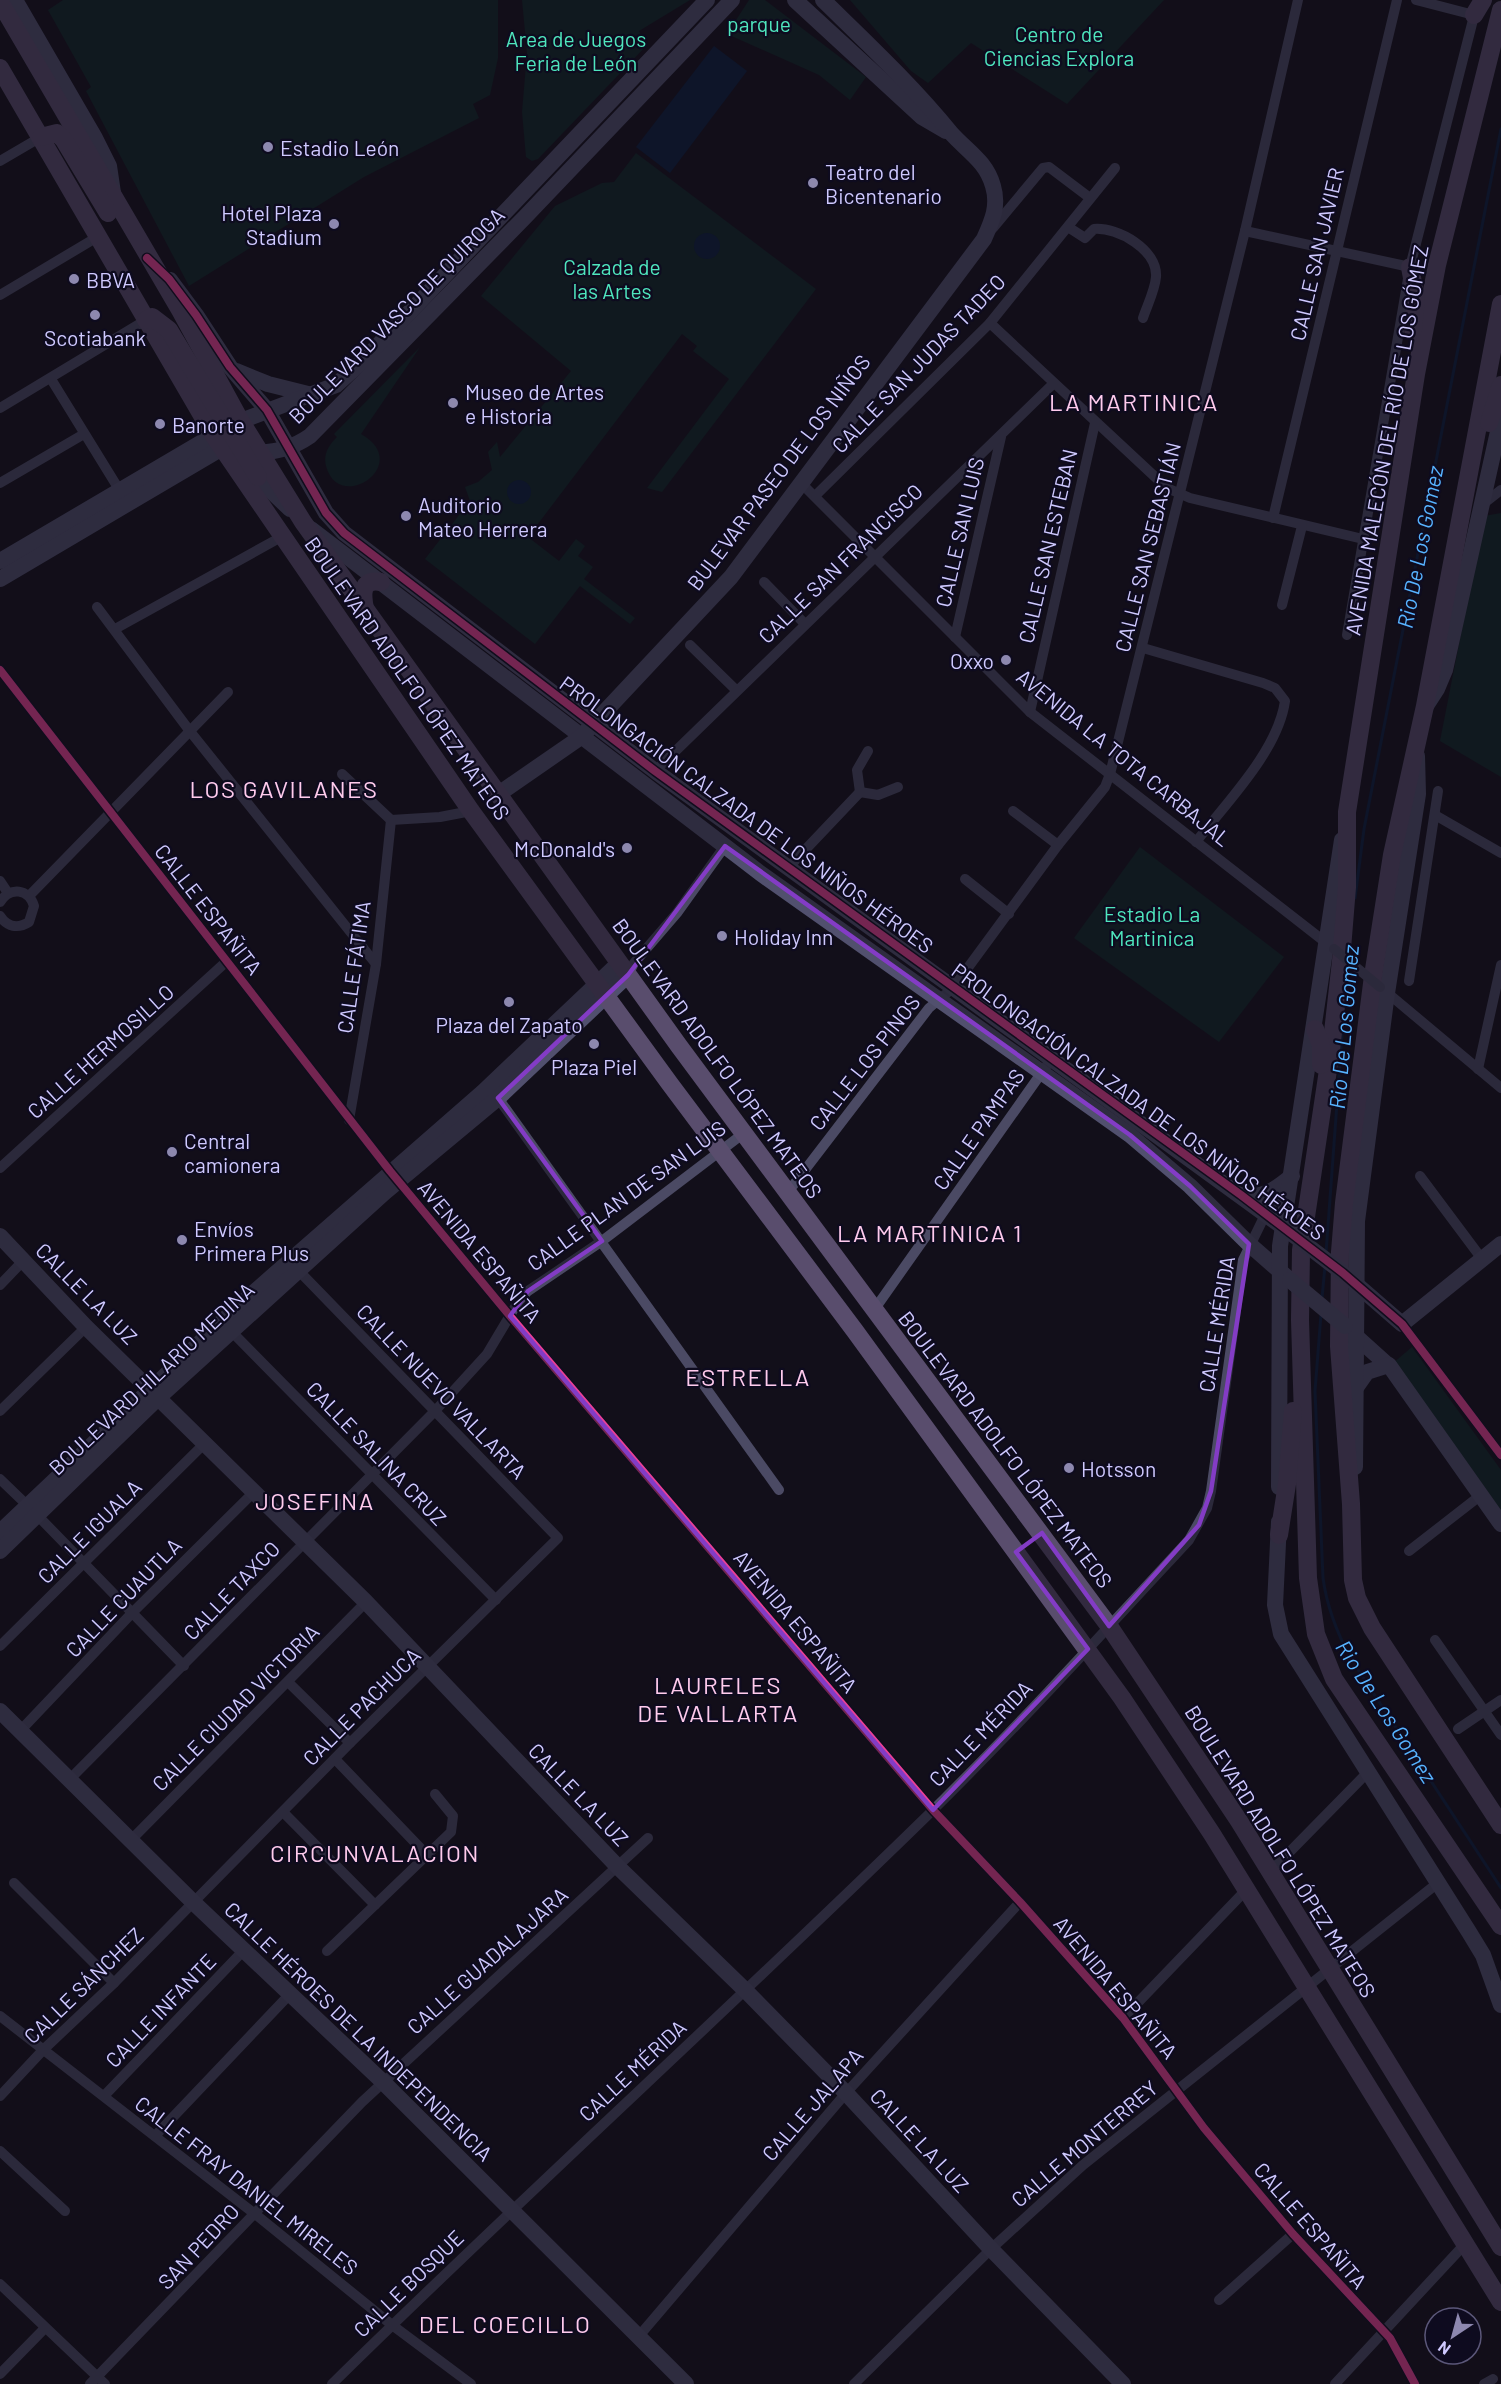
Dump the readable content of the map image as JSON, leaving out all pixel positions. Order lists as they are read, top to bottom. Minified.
{"streets":{"main road":["AVENIDA MALECÓN DEL RÍO DE LOS GÓMEZ","BOULEVARD ADOLFO LÓPEZ MATEOS"],"street":["CALLE SAN JAVIER","BOULEVARD VASCO DE QUIROGA","CALLE SAN JUDAS TADEO","BULEVAR PASEO DE LOS NIÑOS","CALLE SAN LUIS","CALLE SAN ESTEBAN","CALLE SAN SEBASTIÁN","CALLE SAN FRANCISCO","AVENIDA LA TOTA CARBAJAL","PROLONGACIÓN CALZADA DE LOS NIÑOS HÉROES","CALLE ESPAÑITA","CALLE FÁTIMA","CALLE HERMOSILLO","CALLE LOS PINOS","CALLE PAMPAS","CALLE PLAN DE SAN LUIS","AVENIDA ESPAÑITA","CALLE LA LUZ","CALLE MÉRIDA","BOULEVARD HILARIO MEDINA","CALLE NUEVO VALLARTA","CALLE SALINA CRUZ","CALLE IGUALA","CALLE TAXCO","CALLE CUAUTLA","CALLE PACHUCA","CALLE CIUDAD VICTORIA","CALLE GUADALAJARA","CALLE SÁNCHEZ","CALLE INFANTE","CALLE HÉROES DE LA INDEPENDENCIA","CALLE JALAPA","CALLE MONTERREY","CALLE FRAY DANIEL MIRELES","SAN PEDRO","CALLE BOSQUE"]},"crossings":[["BOULEVARD VASCO DE QUIROGA","BOULEVARD ADOLFO LÓPEZ MATEOS"],["BOULEVARD VASCO DE QUIROGA","PROLONGACIÓN CALZADA DE LOS NIÑOS HÉROES"],["CALLE SAN JUDAS TADEO","AVENIDA LA TOTA CARBAJAL"],["AVENIDA MALECÓN DEL RÍO DE LOS GÓMEZ","AVENIDA LA TOTA CARBAJAL"],["AVENIDA MALECÓN DEL RÍO DE LOS GÓMEZ","PROLONGACIÓN CALZADA DE LOS NIÑOS HÉROES"],["AVENIDA MALECÓN DEL RÍO DE LOS GÓMEZ","CALLE MÉRIDA"],["AVENIDA MALECÓN DEL RÍO DE LOS GÓMEZ","CALLE MONTERREY"],["BULEVAR PASEO DE LOS NIÑOS","BOULEVARD ADOLFO LÓPEZ MATEOS"],["BULEVAR PASEO DE LOS NIÑOS","AVENIDA LA TOTA CARBAJAL"],["BULEVAR PASEO DE LOS NIÑOS","PROLONGACIÓN CALZADA DE LOS NIÑOS HÉROES"],["CALLE SAN LUIS","CALLE SAN FRANCISCO"],["CALLE SAN LUIS","AVENIDA LA TOTA CARBAJAL"],["CALLE SAN ESTEBAN","AVENIDA LA TOTA CARBAJAL"],["CALLE SAN SEBASTIÁN","AVENIDA LA TOTA CARBAJAL"],["CALLE SAN SEBASTIÁN","PROLONGACIÓN CALZADA DE LOS NIÑOS HÉROES"],["CALLE SAN SEBASTIÁN","CALLE LOS PINOS"],["CALLE SAN FRANCISCO","AVENIDA LA TOTA CARBAJAL"],["CALLE SAN FRANCISCO","PROLONGACIÓN CALZADA DE LOS NIÑOS HÉROES"],["BOULEVARD ADOLFO LÓPEZ MATEOS","PROLONGACIÓN CALZADA DE LOS NIÑOS HÉROES"],["BOULEVARD ADOLFO LÓPEZ MATEOS","CALLE LOS PINOS"],["BOULEVARD ADOLFO LÓPEZ MATEOS","CALLE PAMPAS"],["BOULEVARD ADOLFO LÓPEZ MATEOS","CALLE PLAN DE SAN LUIS"],["BOULEVARD ADOLFO LÓPEZ MATEOS","CALLE MÉRIDA"],["BOULEVARD ADOLFO LÓPEZ MATEOS","BOULEVARD HILARIO MEDINA"],["BOULEVARD ADOLFO LÓPEZ MATEOS","CALLE MONTERREY"],["PROLONGACIÓN CALZADA DE LOS NIÑOS HÉROES","CALLE LOS PINOS"],["PROLONGACIÓN CALZADA DE LOS NIÑOS HÉROES","CALLE PAMPAS"],["PROLONGACIÓN CALZADA DE LOS NIÑOS HÉROES","CALLE MÉRIDA"],["CALLE ESPAÑITA","CALLE FÁTIMA"],["CALLE ESPAÑITA","CALLE HERMOSILLO"],["CALLE ESPAÑITA","AVENIDA ESPAÑITA"],["CALLE ESPAÑITA","BOULEVARD HILARIO MEDINA"],["CALLE ESPAÑITA","CALLE MONTERREY"],["CALLE PLAN DE SAN LUIS","AVENIDA ESPAÑITA"],["CALLE PLAN DE SAN LUIS","CALLE TAXCO"],["AVENIDA ESPAÑITA","CALLE MÉRIDA"],["AVENIDA ESPAÑITA","BOULEVARD HILARIO MEDINA"],["AVENIDA ESPAÑITA","CALLE TAXCO"],["AVENIDA ESPAÑITA","CALLE JALAPA"],["AVENIDA ESPAÑITA","CALLE MONTERREY"],["CALLE LA LUZ","CALLE MÉRIDA"],["CALLE LA LUZ","BOULEVARD HILARIO MEDINA"],["CALLE LA LUZ","CALLE IGUALA"],["CALLE LA LUZ","CALLE TAXCO"],["CALLE LA LUZ","CALLE CUAUTLA"],["CALLE LA LUZ","CALLE PACHUCA"],["CALLE LA LUZ","CALLE CIUDAD VICTORIA"],["CALLE LA LUZ","CALLE GUADALAJARA"],["CALLE LA LUZ","CALLE JALAPA"],["CALLE LA LUZ","CALLE MONTERREY"],["CALLE MÉRIDA","CALLE HÉROES DE LA INDEPENDENCIA"],["CALLE MÉRIDA","CALLE BOSQUE"],["BOULEVARD HILARIO MEDINA","CALLE NUEVO VALLARTA"],["BOULEVARD HILARIO MEDINA","CALLE SALINA CRUZ"],["CALLE NUEVO VALLARTA","CALLE TAXCO"],["CALLE NUEVO VALLARTA","CALLE PACHUCA"],["CALLE SALINA CRUZ","CALLE TAXCO"],["CALLE SALINA CRUZ","CALLE PACHUCA"],["CALLE TAXCO","CALLE HÉROES DE LA INDEPENDENCIA"],["CALLE CUAUTLA","CALLE HÉROES DE LA INDEPENDENCIA"],["CALLE PACHUCA","CALLE SÁNCHEZ"],["CALLE PACHUCA","CALLE HÉROES DE LA INDEPENDENCIA"],["CALLE CIUDAD VICTORIA","CALLE HÉROES DE LA INDEPENDENCIA"],["CALLE GUADALAJARA","CALLE HÉROES DE LA INDEPENDENCIA"],["CALLE GUADALAJARA","SAN PEDRO"],["CALLE SÁNCHEZ","CALLE HÉROES DE LA INDEPENDENCIA"],["CALLE SÁNCHEZ","CALLE FRAY DANIEL MIRELES"],["CALLE INFANTE","CALLE HÉROES DE LA INDEPENDENCIA"],["CALLE INFANTE","CALLE FRAY DANIEL MIRELES"],["CALLE HÉROES DE LA INDEPENDENCIA","CALLE JALAPA"],["CALLE HÉROES DE LA INDEPENDENCIA","SAN PEDRO"],["CALLE HÉROES DE LA INDEPENDENCIA","CALLE BOSQUE"],["CALLE FRAY DANIEL MIRELES","SAN PEDRO"],["CALLE FRAY DANIEL MIRELES","CALLE BOSQUE"]],"districts":["LA MARTINICA","LOS GAVILANES","LA MARTINICA 1","ESTRELLA","JOSEFINA","LAURELES DE VALLARTA","CIRCUNVALACION","DEL COECILLO"],"water":["Rio De Los Gomez"],"parks":["parque","Centro de Ciencias Explora","Area de Juegos Feria de León","Calzada de las Artes","Estadio La Martinica"],"places":["Estadio León","Teatro del Bicentenario","Hotel Plaza Stadium","BBVA","Scotiabank","Museo de Artes e Historia","Banorte","Auditorio Mateo Herrera","Oxxo","McDonald's","Holiday Inn","Plaza del Zapato","Plaza Piel","Central camionera","Envíos Primera Plus","Hotsson"],"north":"bottom left"}
